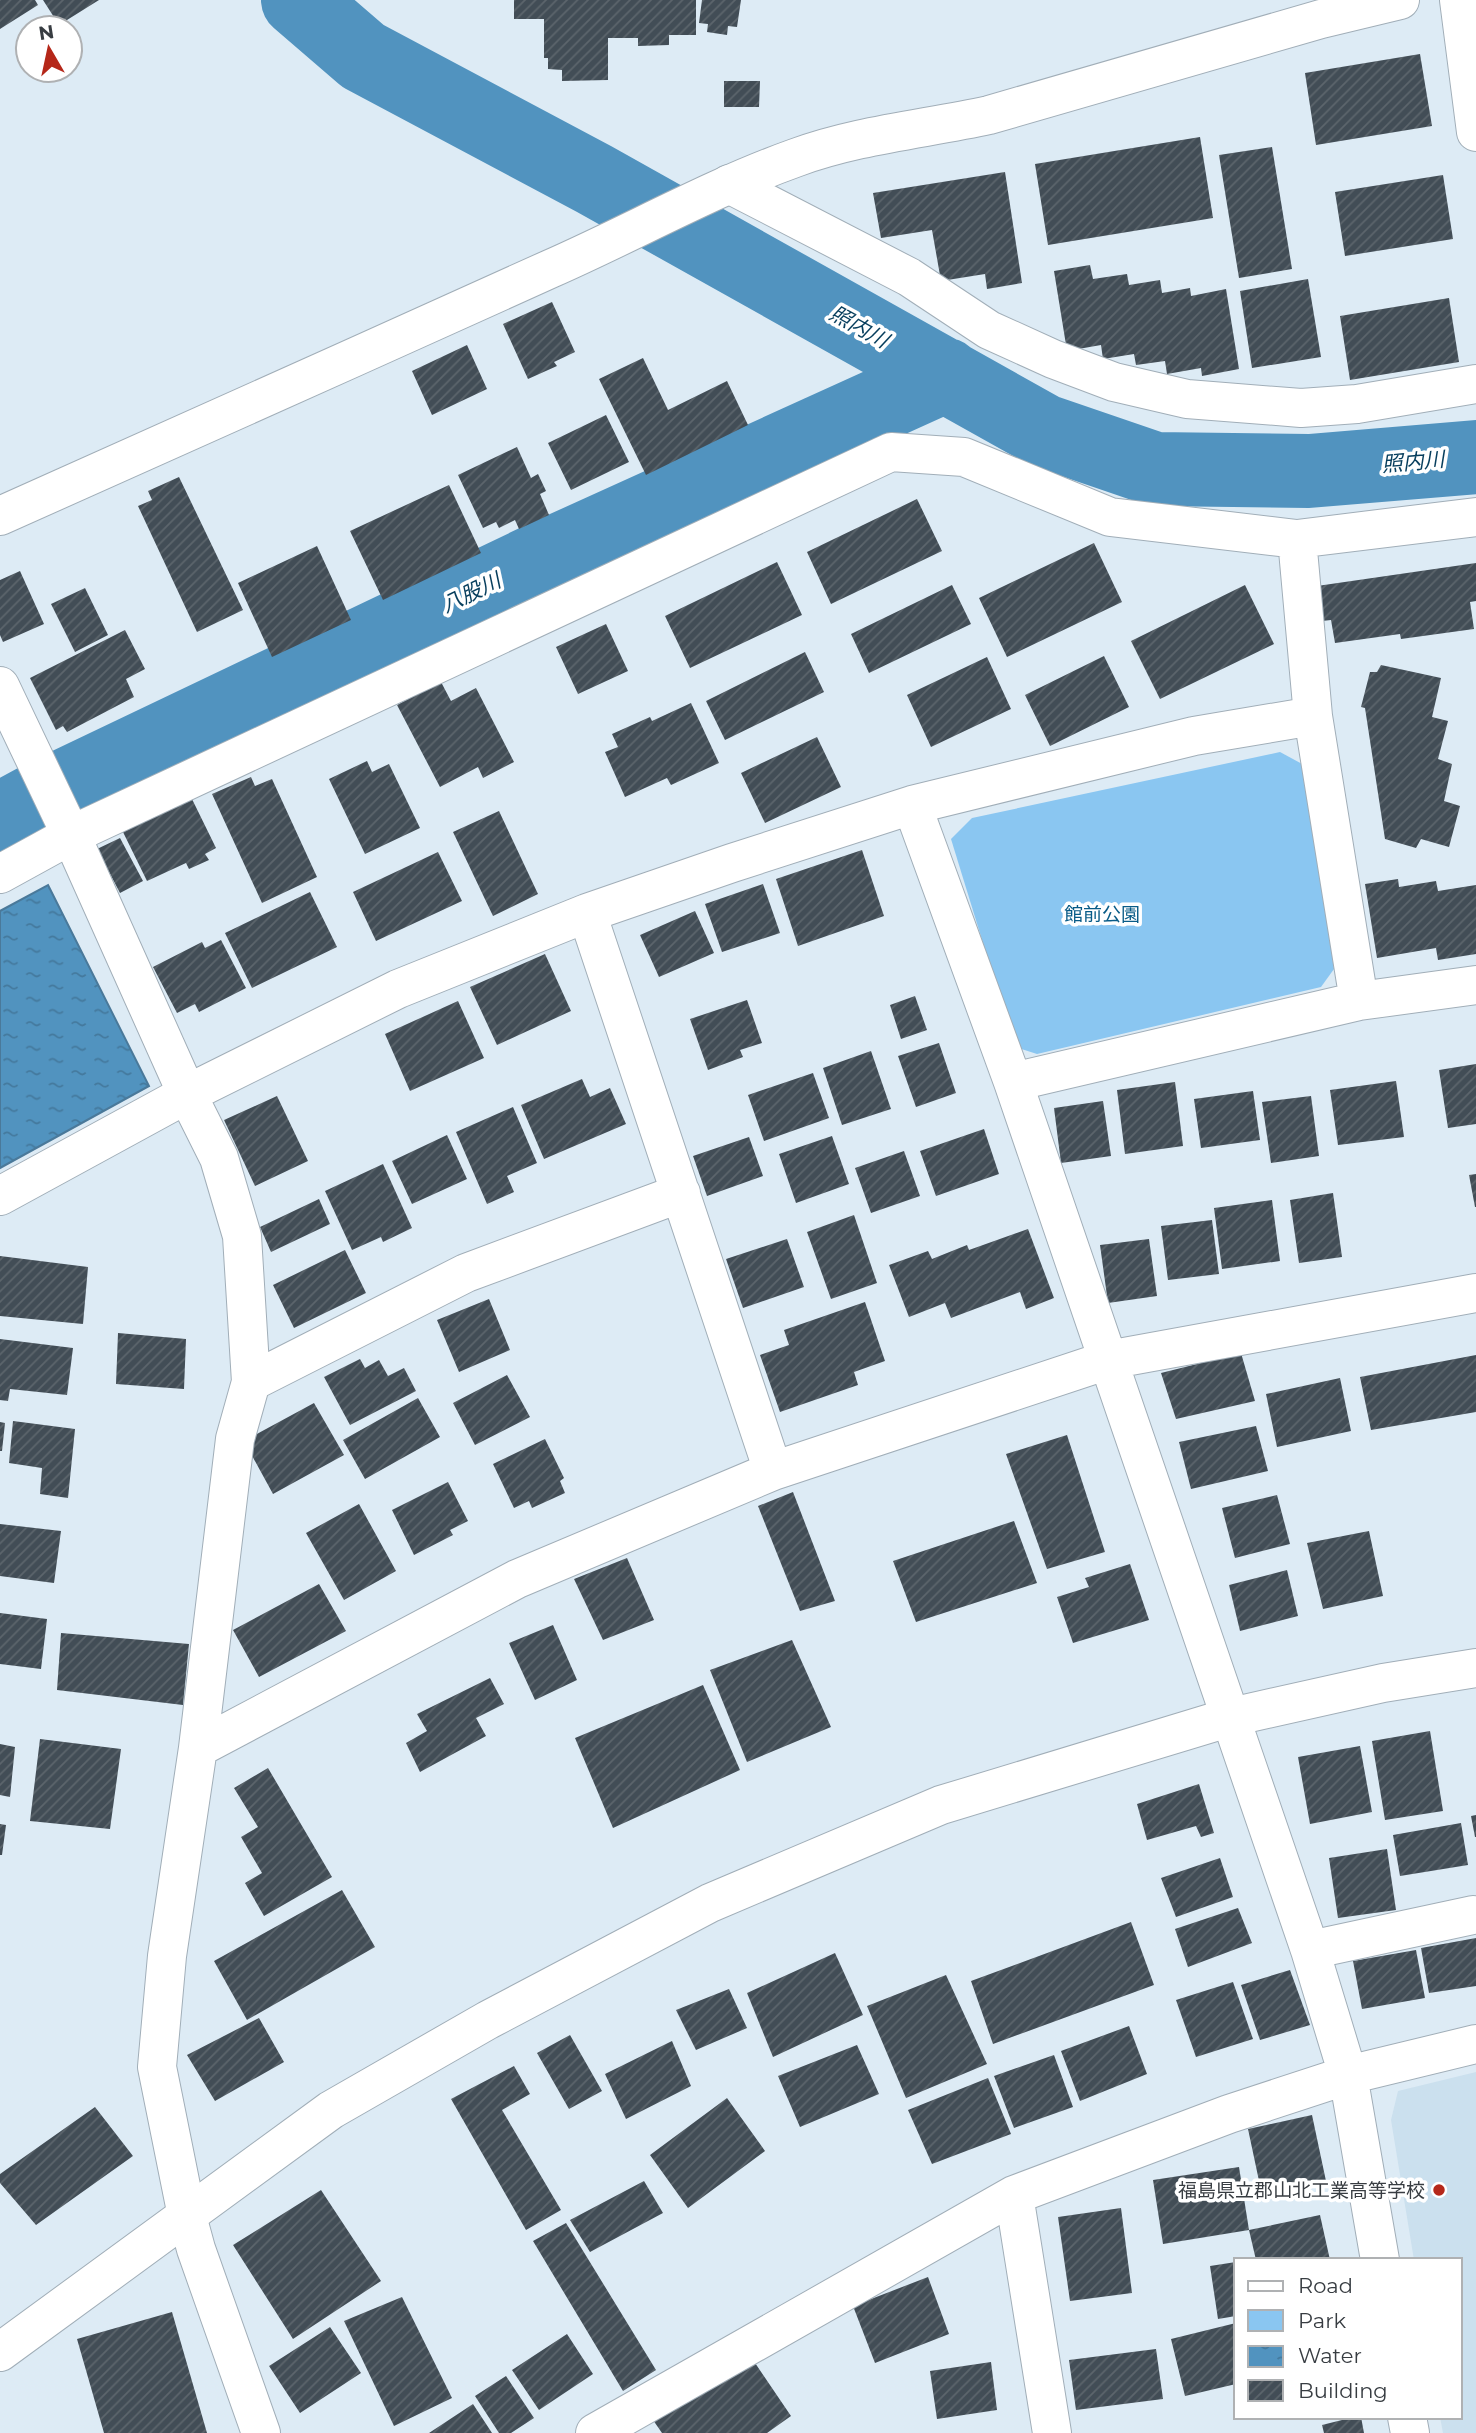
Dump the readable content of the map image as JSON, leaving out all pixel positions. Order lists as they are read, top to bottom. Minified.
{"water":["照内川","八股川"],"parks":["館前公園"],"places":["福島県立郡山北工業高等学校"],"legend":["Road","Park","Water","Building"],"north":"top"}
